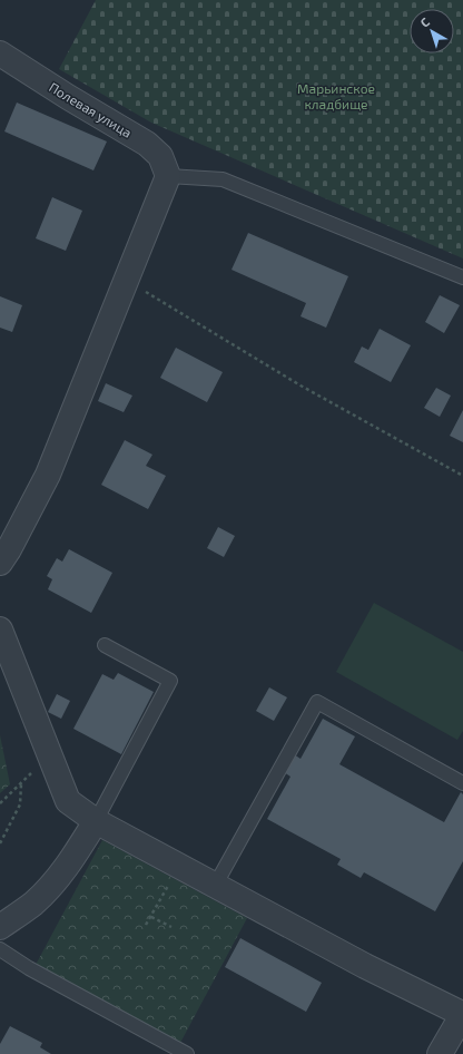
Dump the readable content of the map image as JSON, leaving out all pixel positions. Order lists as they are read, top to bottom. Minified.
{"streets":{"street":["Полевая улица"]},"parks":["Марьинское кладбище"],"north":"top left"}
